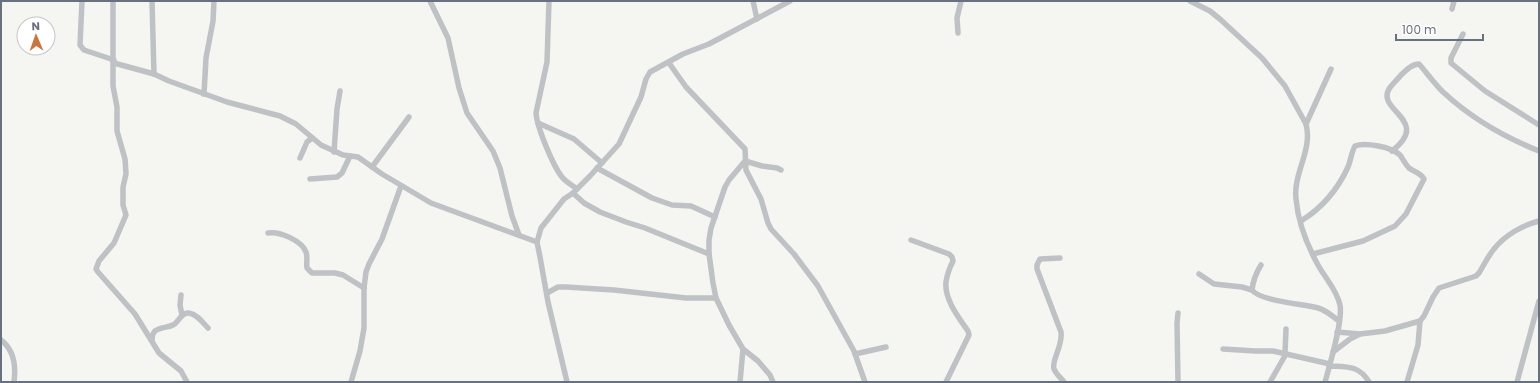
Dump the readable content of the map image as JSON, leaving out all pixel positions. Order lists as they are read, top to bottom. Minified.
{"scale_bar":"100 m","north":"top"}
